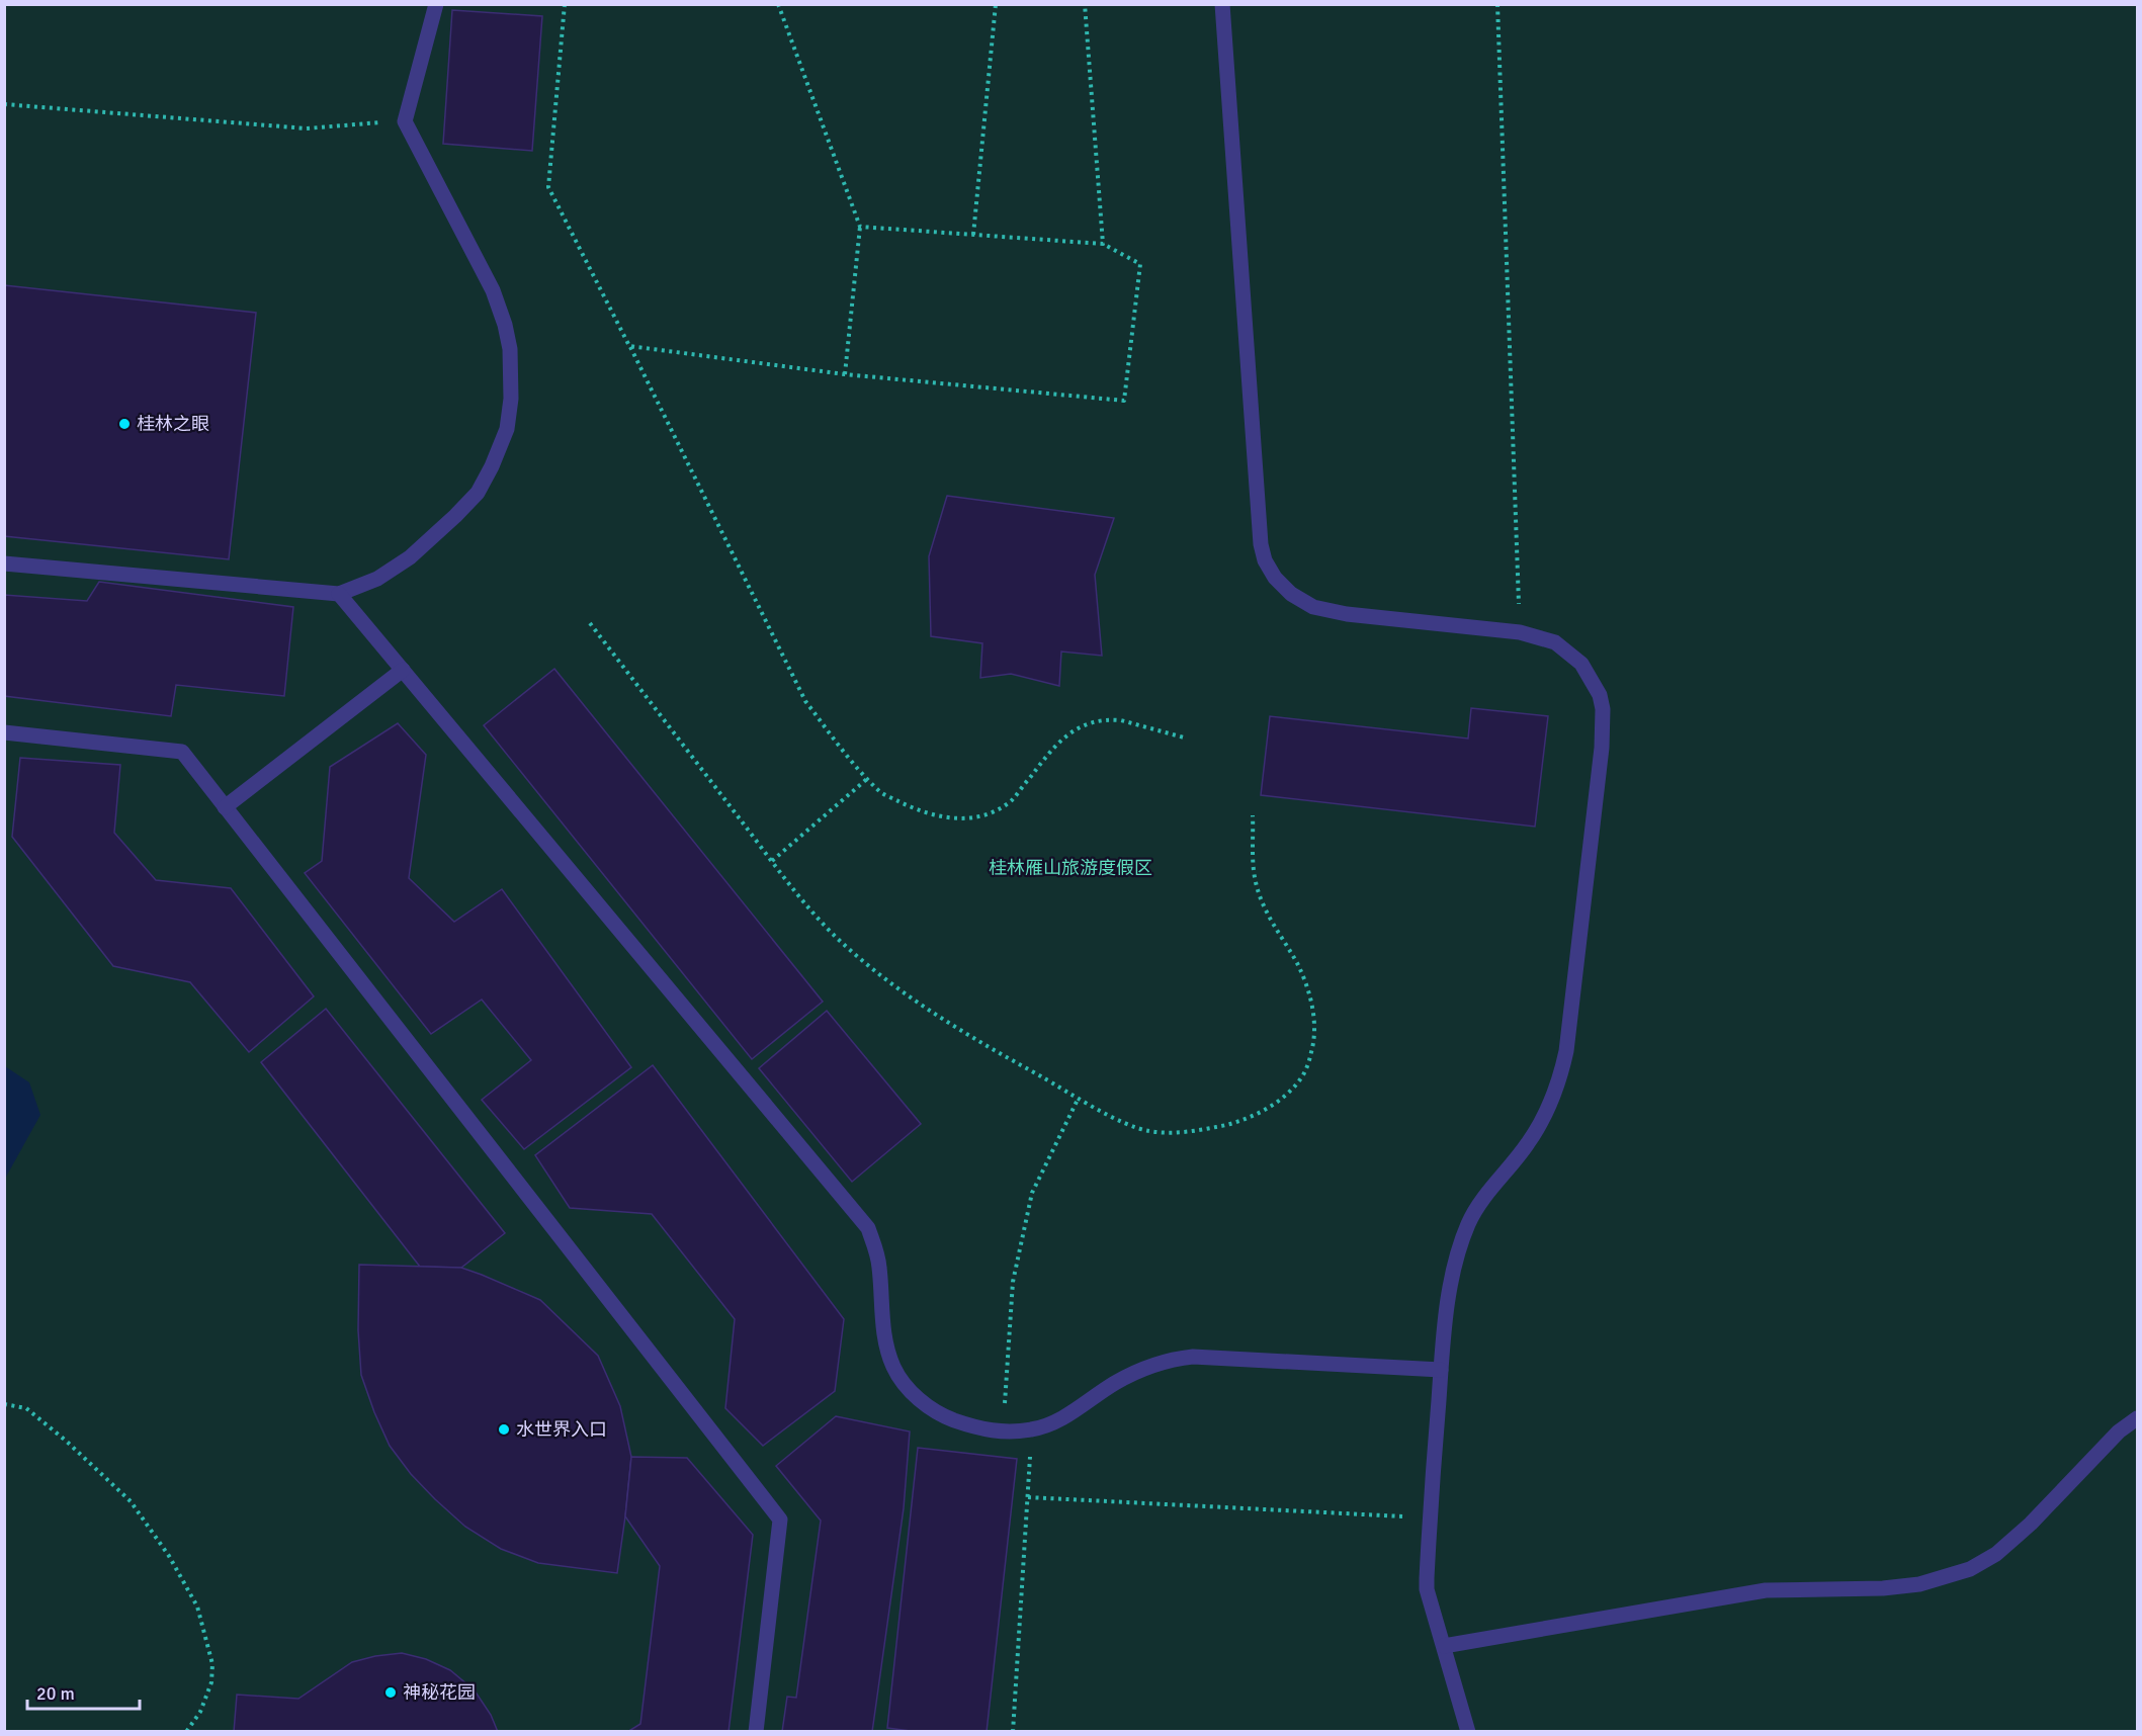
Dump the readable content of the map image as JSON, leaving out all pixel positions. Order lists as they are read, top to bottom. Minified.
{"parks":["桂林雁山旅游度假区"],"places":["桂林之眼","水世界入口","神秘花园"],"scale_bar":"20 m"}
